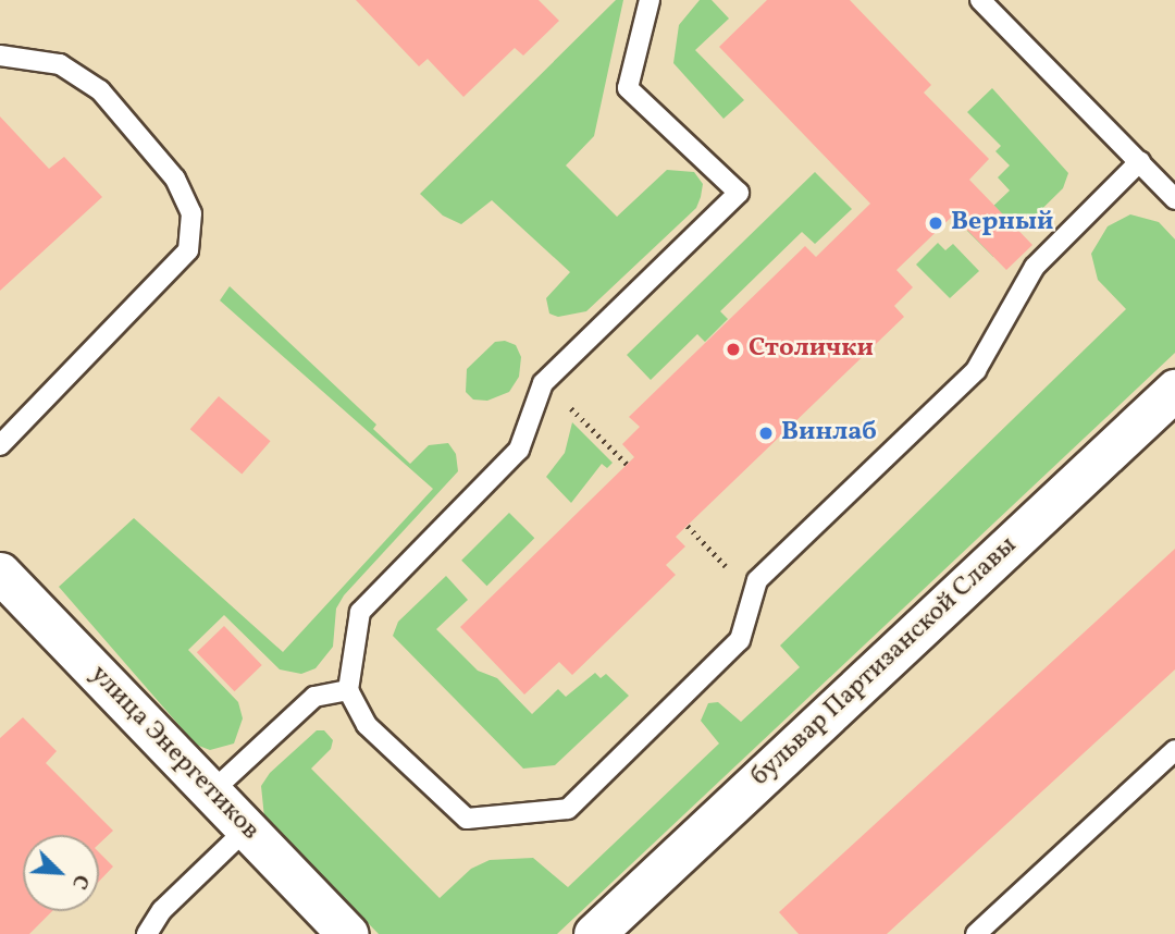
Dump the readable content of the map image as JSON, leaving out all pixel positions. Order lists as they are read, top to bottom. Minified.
{"streets":{"street":["бульвар Партизанской Славы","улица Энергетиков"]},"places":["Верный","Столички","Винлаб"],"north":"bottom right"}
